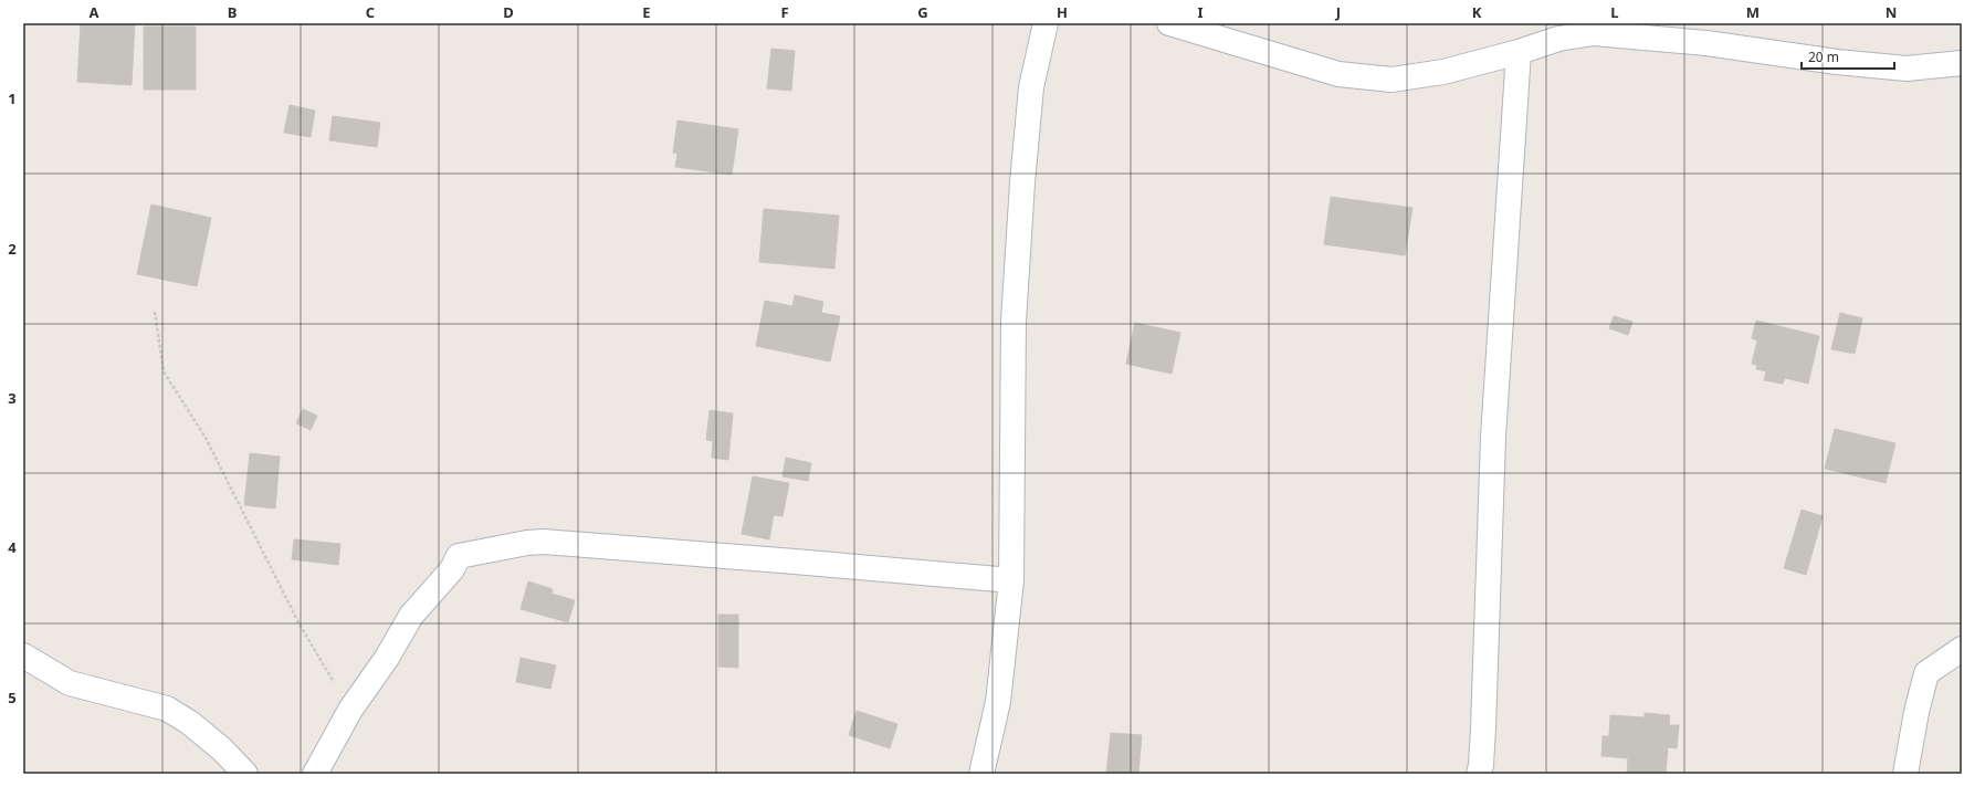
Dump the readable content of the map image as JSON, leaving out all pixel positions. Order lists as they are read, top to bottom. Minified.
{"scale_bar":"20 m","grid":{"columns":["A","B","C","D","E","F","G","H","I","J","K","L","M","N"],"rows":["1","2","3","4","5"]}}
